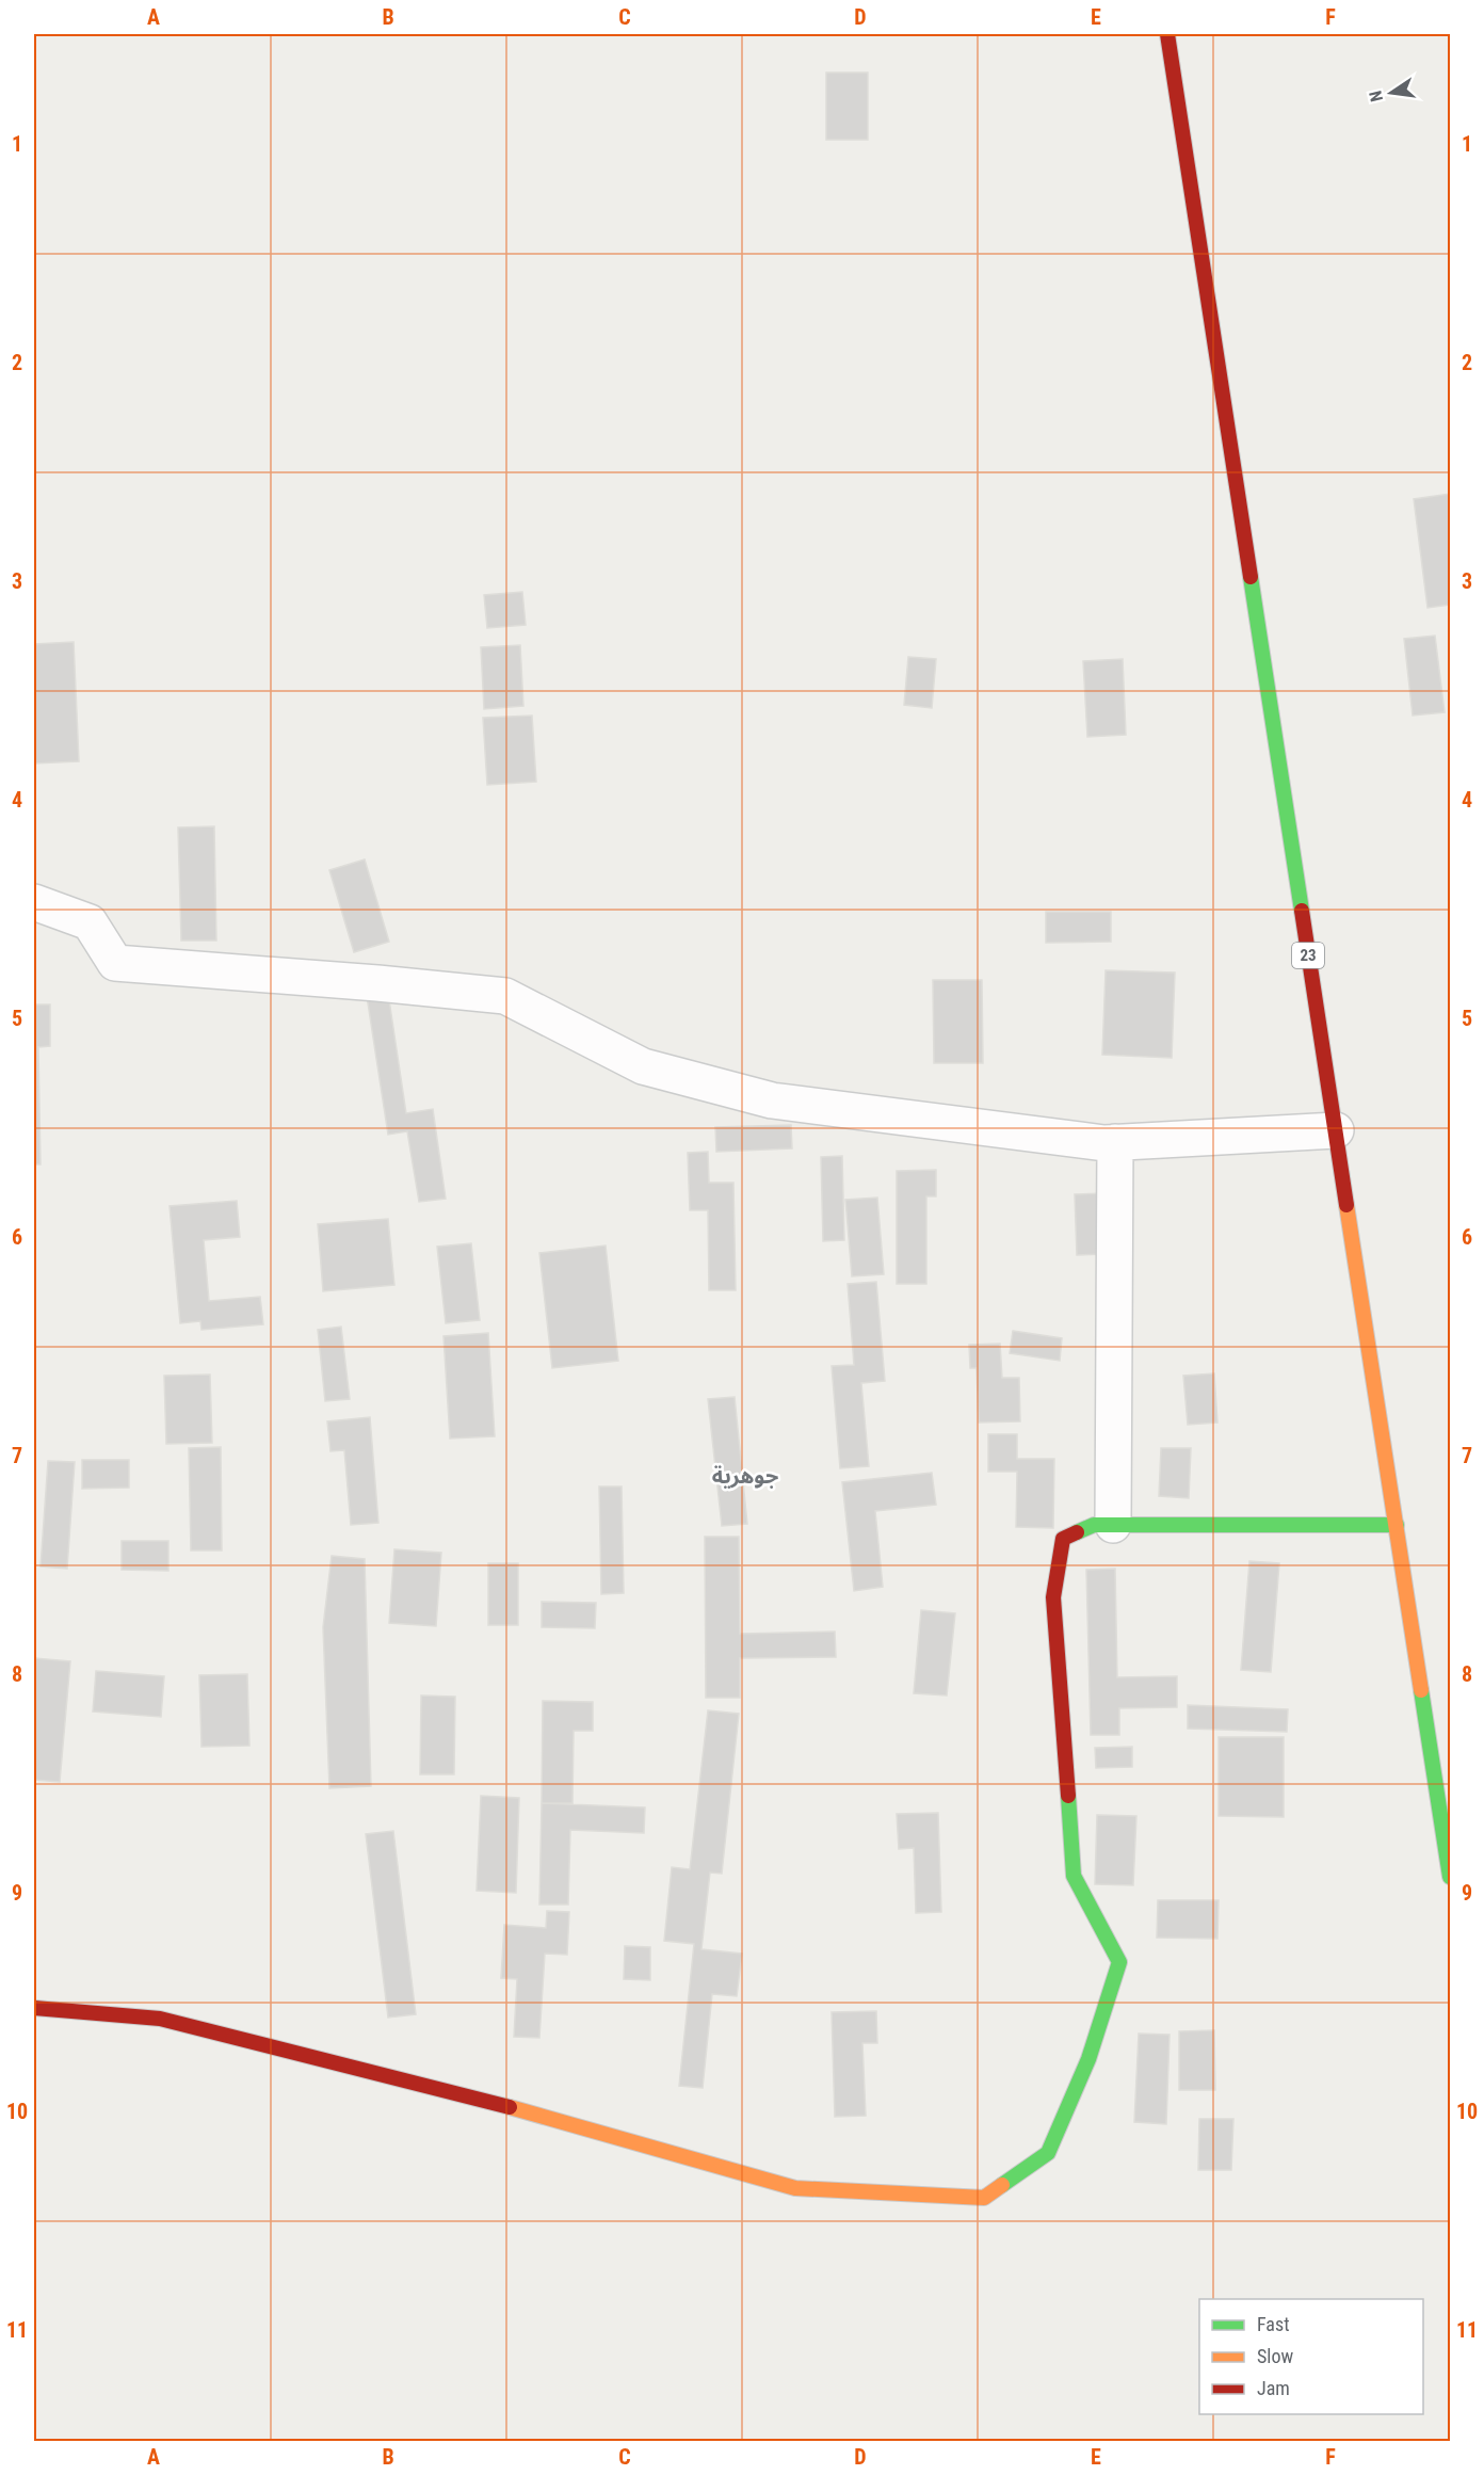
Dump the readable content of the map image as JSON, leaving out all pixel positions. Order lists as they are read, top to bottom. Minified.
{"streets":{"street":["23"]},"districts":["جوهرية"],"legend":["Fast","Slow","Jam"],"north":"left","grid":{"columns":["A","B","C","D","E","F"],"rows":["1","2","3","4","5","6","7","8","9","10","11"]}}
